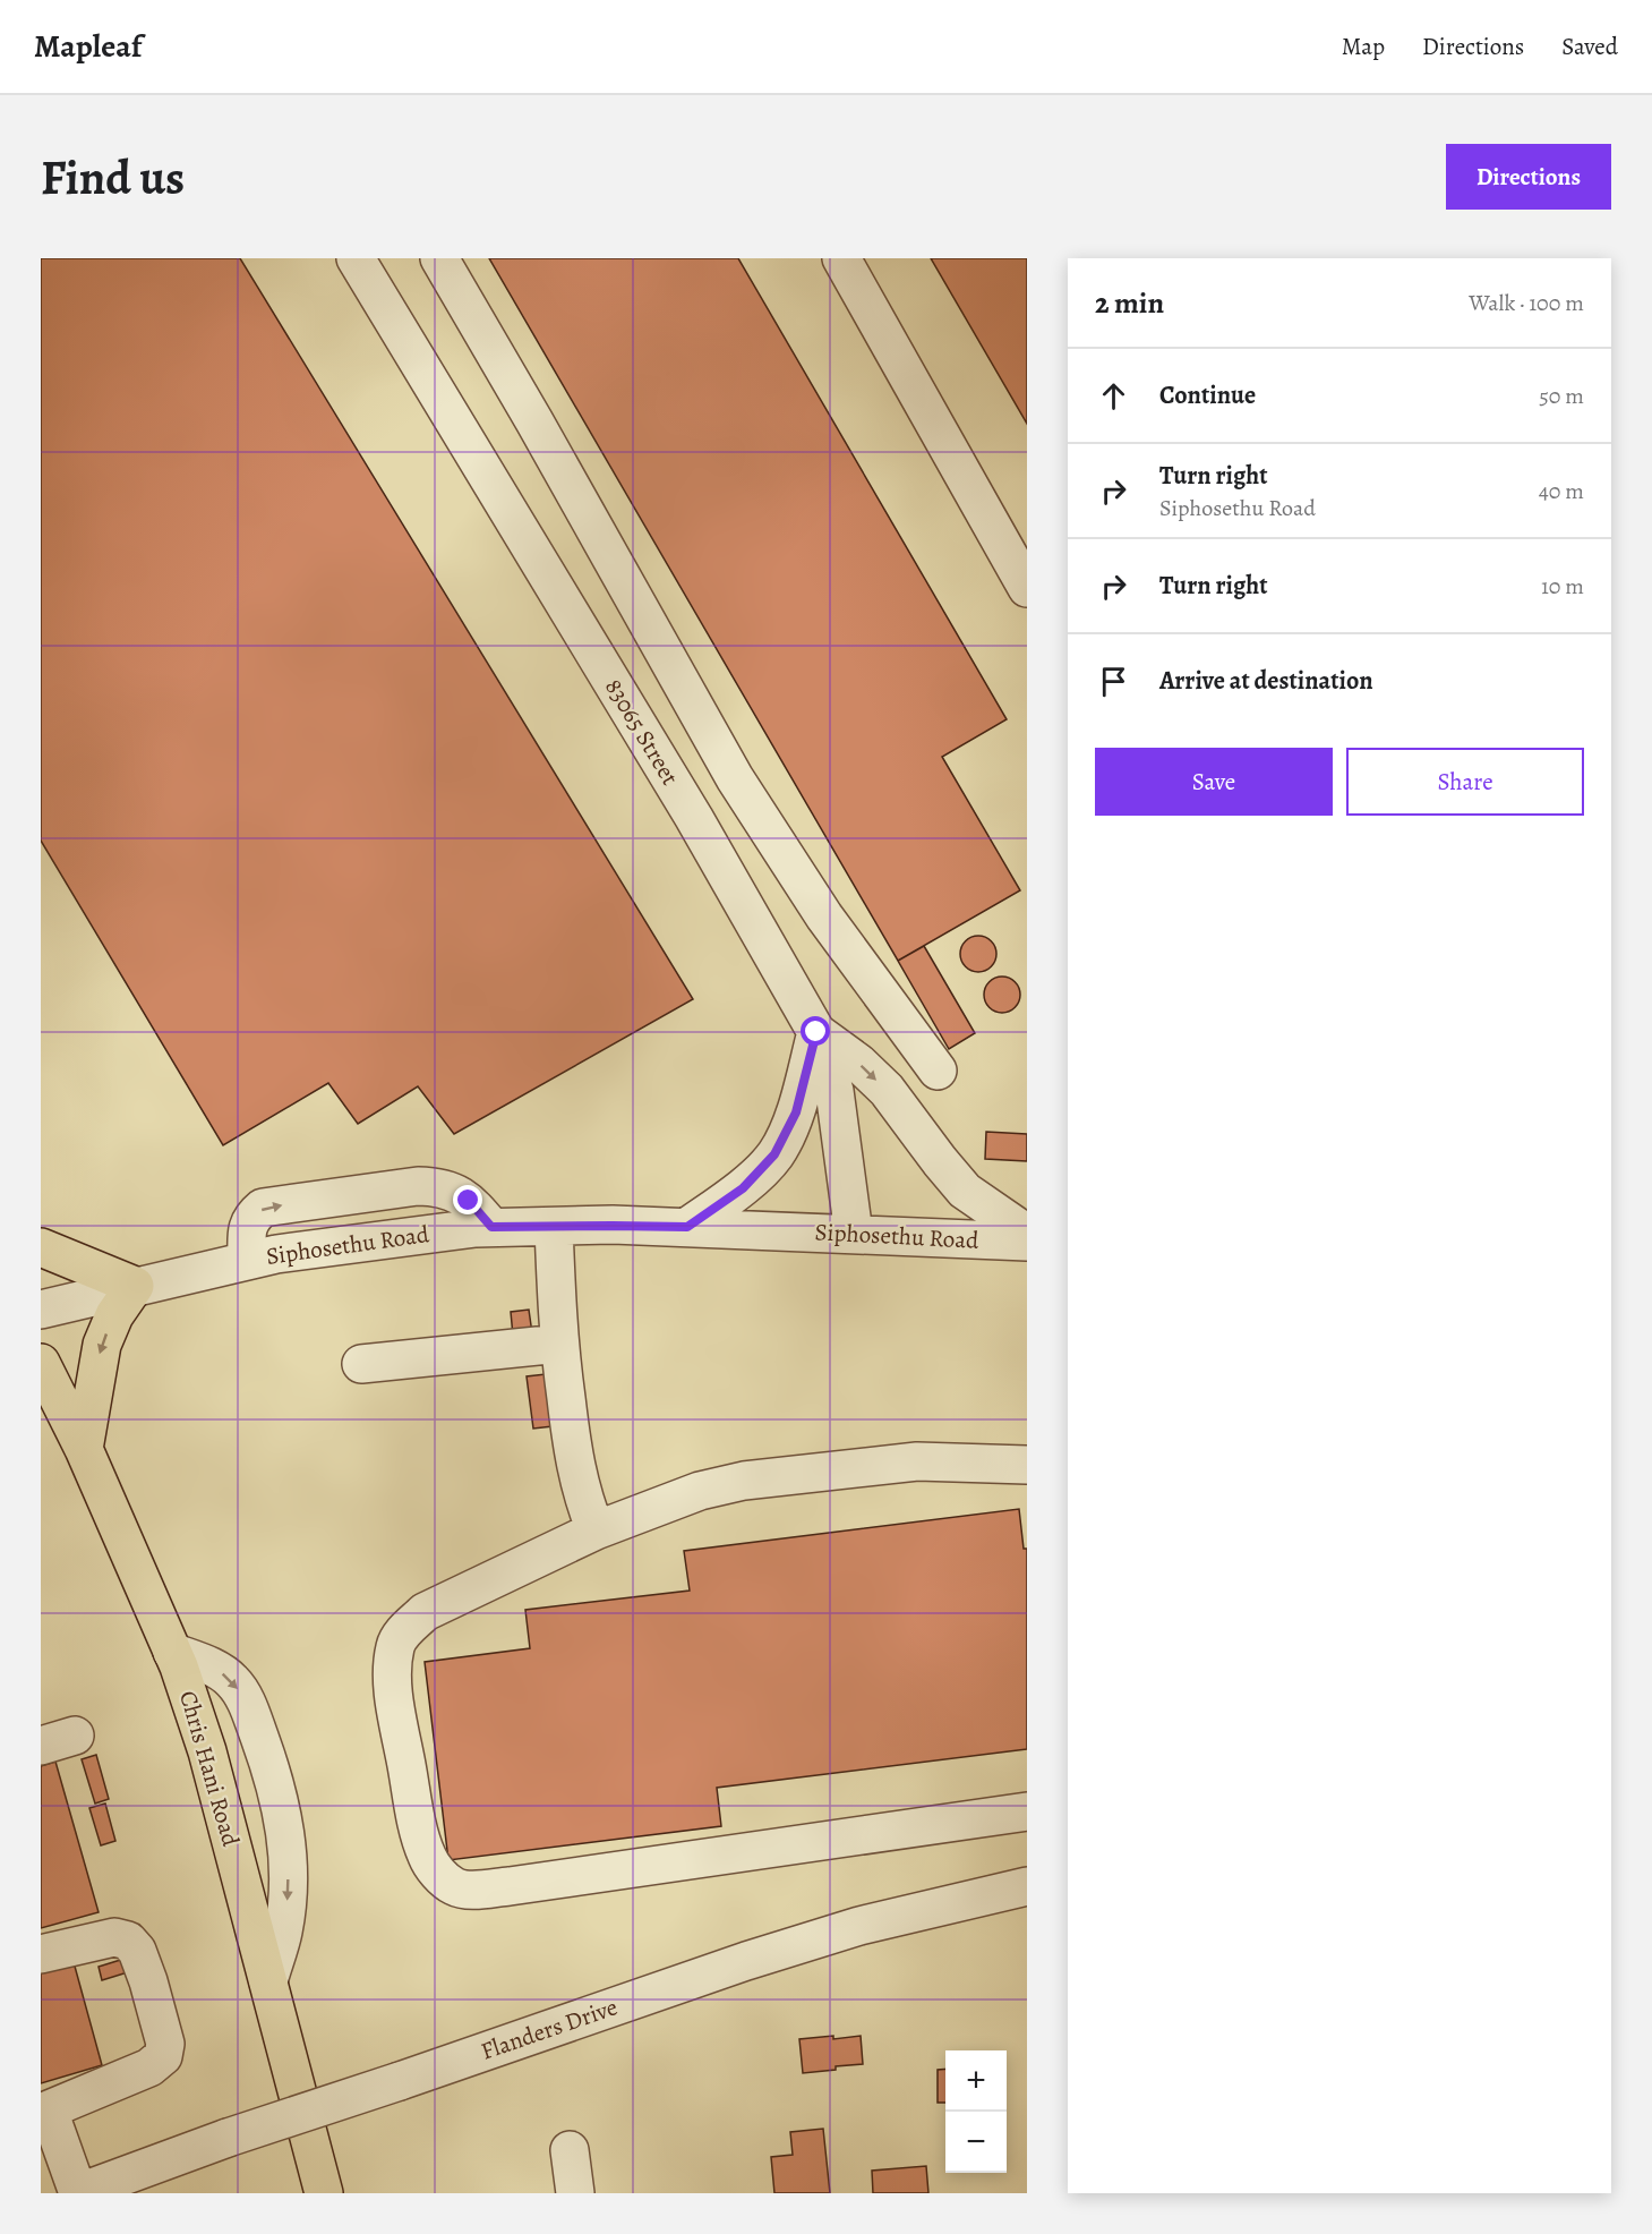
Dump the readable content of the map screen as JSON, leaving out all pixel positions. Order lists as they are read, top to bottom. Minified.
{"streets":{"main road":["Chris Hani Road"],"lane":["83065 Street","Siphosethu Road","Flanders Drive"]},"crossings":[["83065 Street","Siphosethu Road"]],"page":{"header":"Mapleaf","nav":["Map","Directions","Saved"],"buttons":["Directions",["Save","Share"]],"title":"Find us","heading":["2 min","Walk · 100 m"],"list":[["Continue","50 m"],["Turn right","Siphosethu Road","40 m"],["Turn right","10 m"],"Arrive at destination"],"map_buttons":["+","−"]}}
